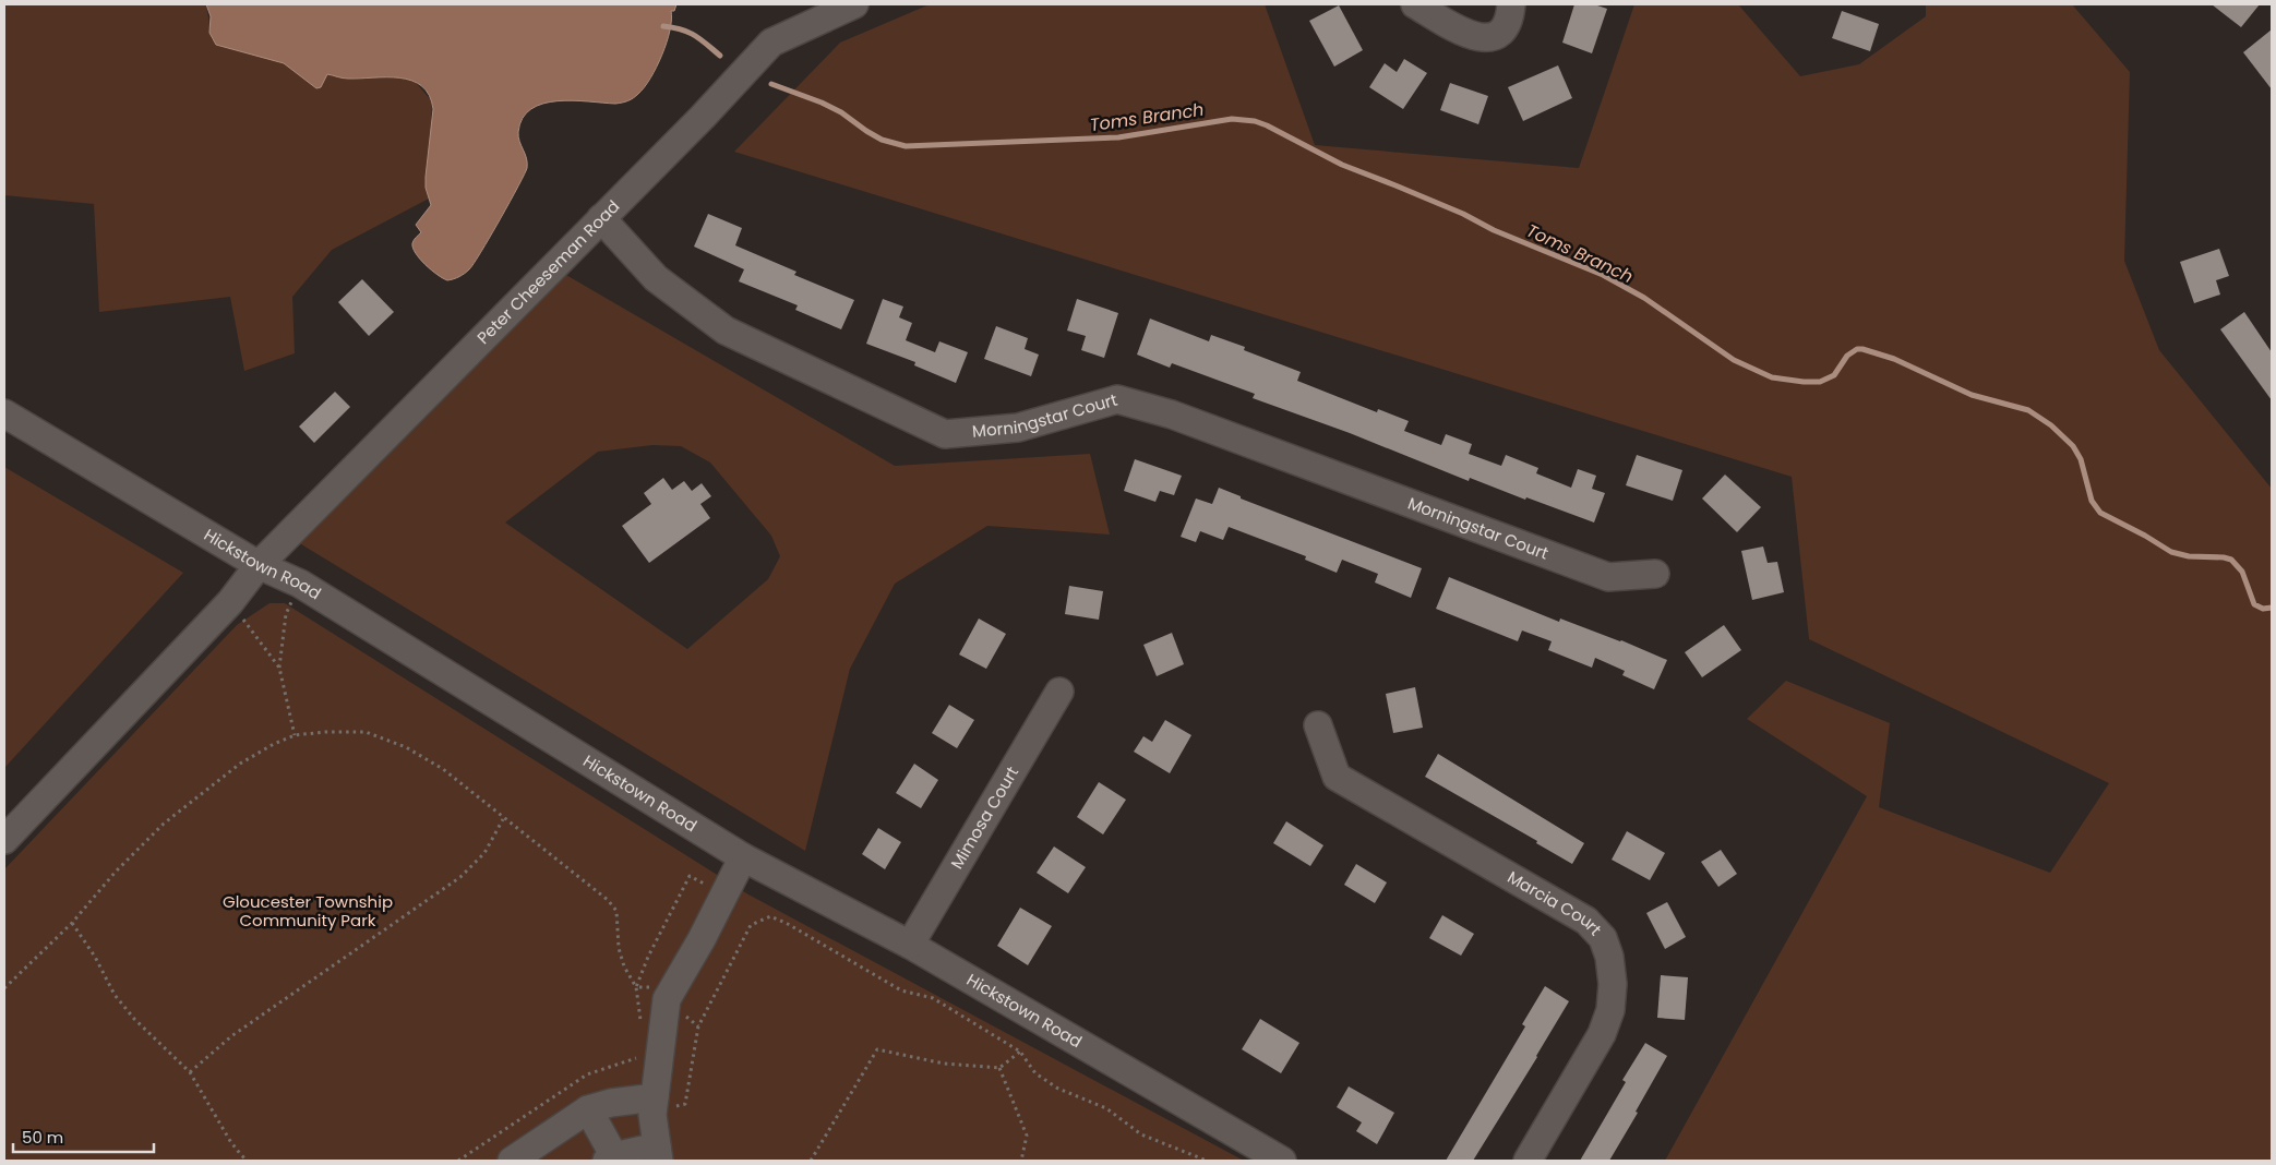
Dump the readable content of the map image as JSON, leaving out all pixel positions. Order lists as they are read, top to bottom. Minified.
{"streets":{"street":["Peter Cheeseman Road","Morningstar Court","Hickstown Road","Mimosa Court","Marcia Court"]},"crossings":[["Peter Cheeseman Road","Morningstar Court"],["Peter Cheeseman Road","Hickstown Road"],["Hickstown Road","Mimosa Court"]],"water":["Toms Branch"],"parks":["Gloucester Township Community Park"],"scale_bar":"50 m"}
